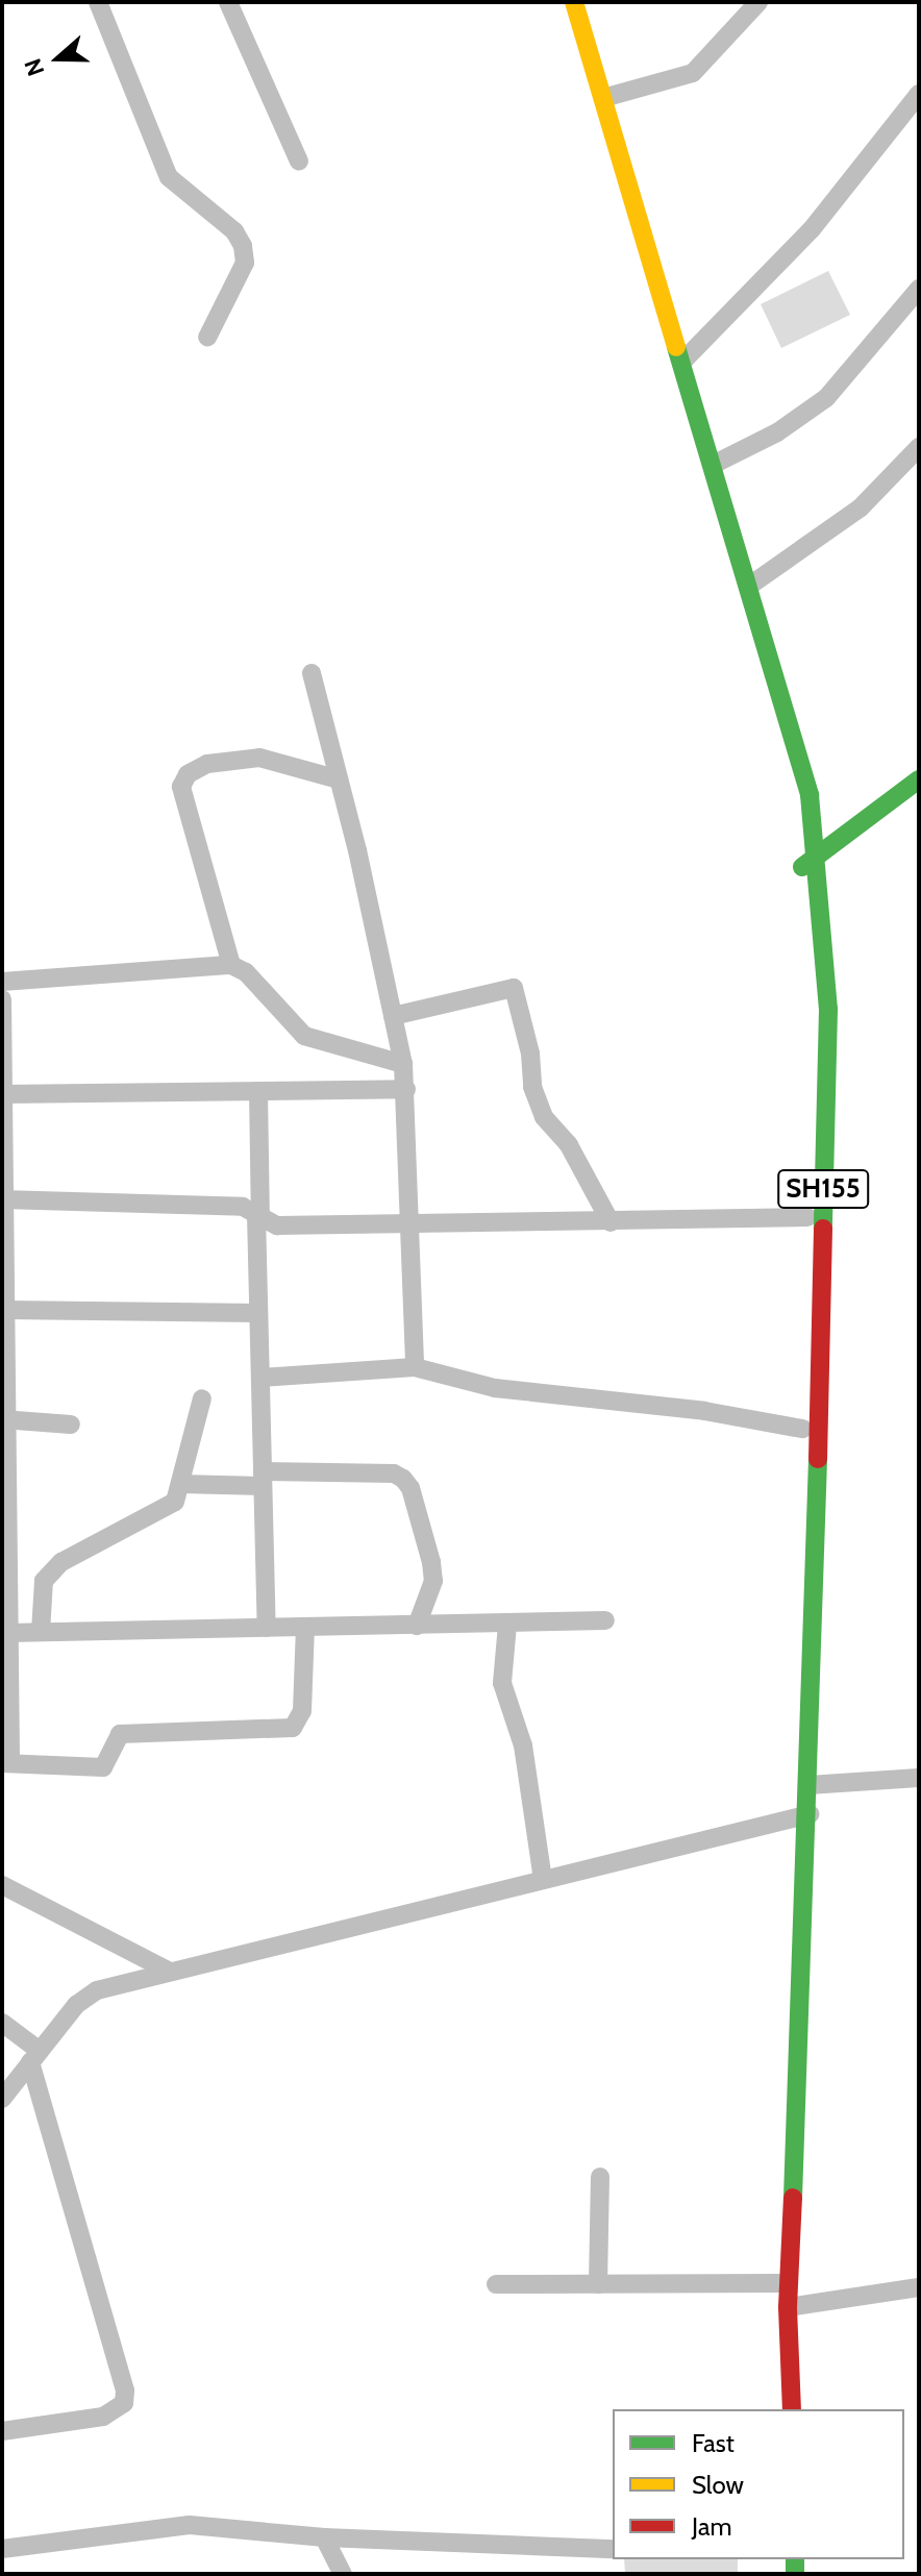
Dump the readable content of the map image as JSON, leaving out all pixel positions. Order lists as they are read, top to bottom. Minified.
{"streets":{"main road":["SH155"]},"legend":["Fast","Slow","Jam"],"north":"left"}
